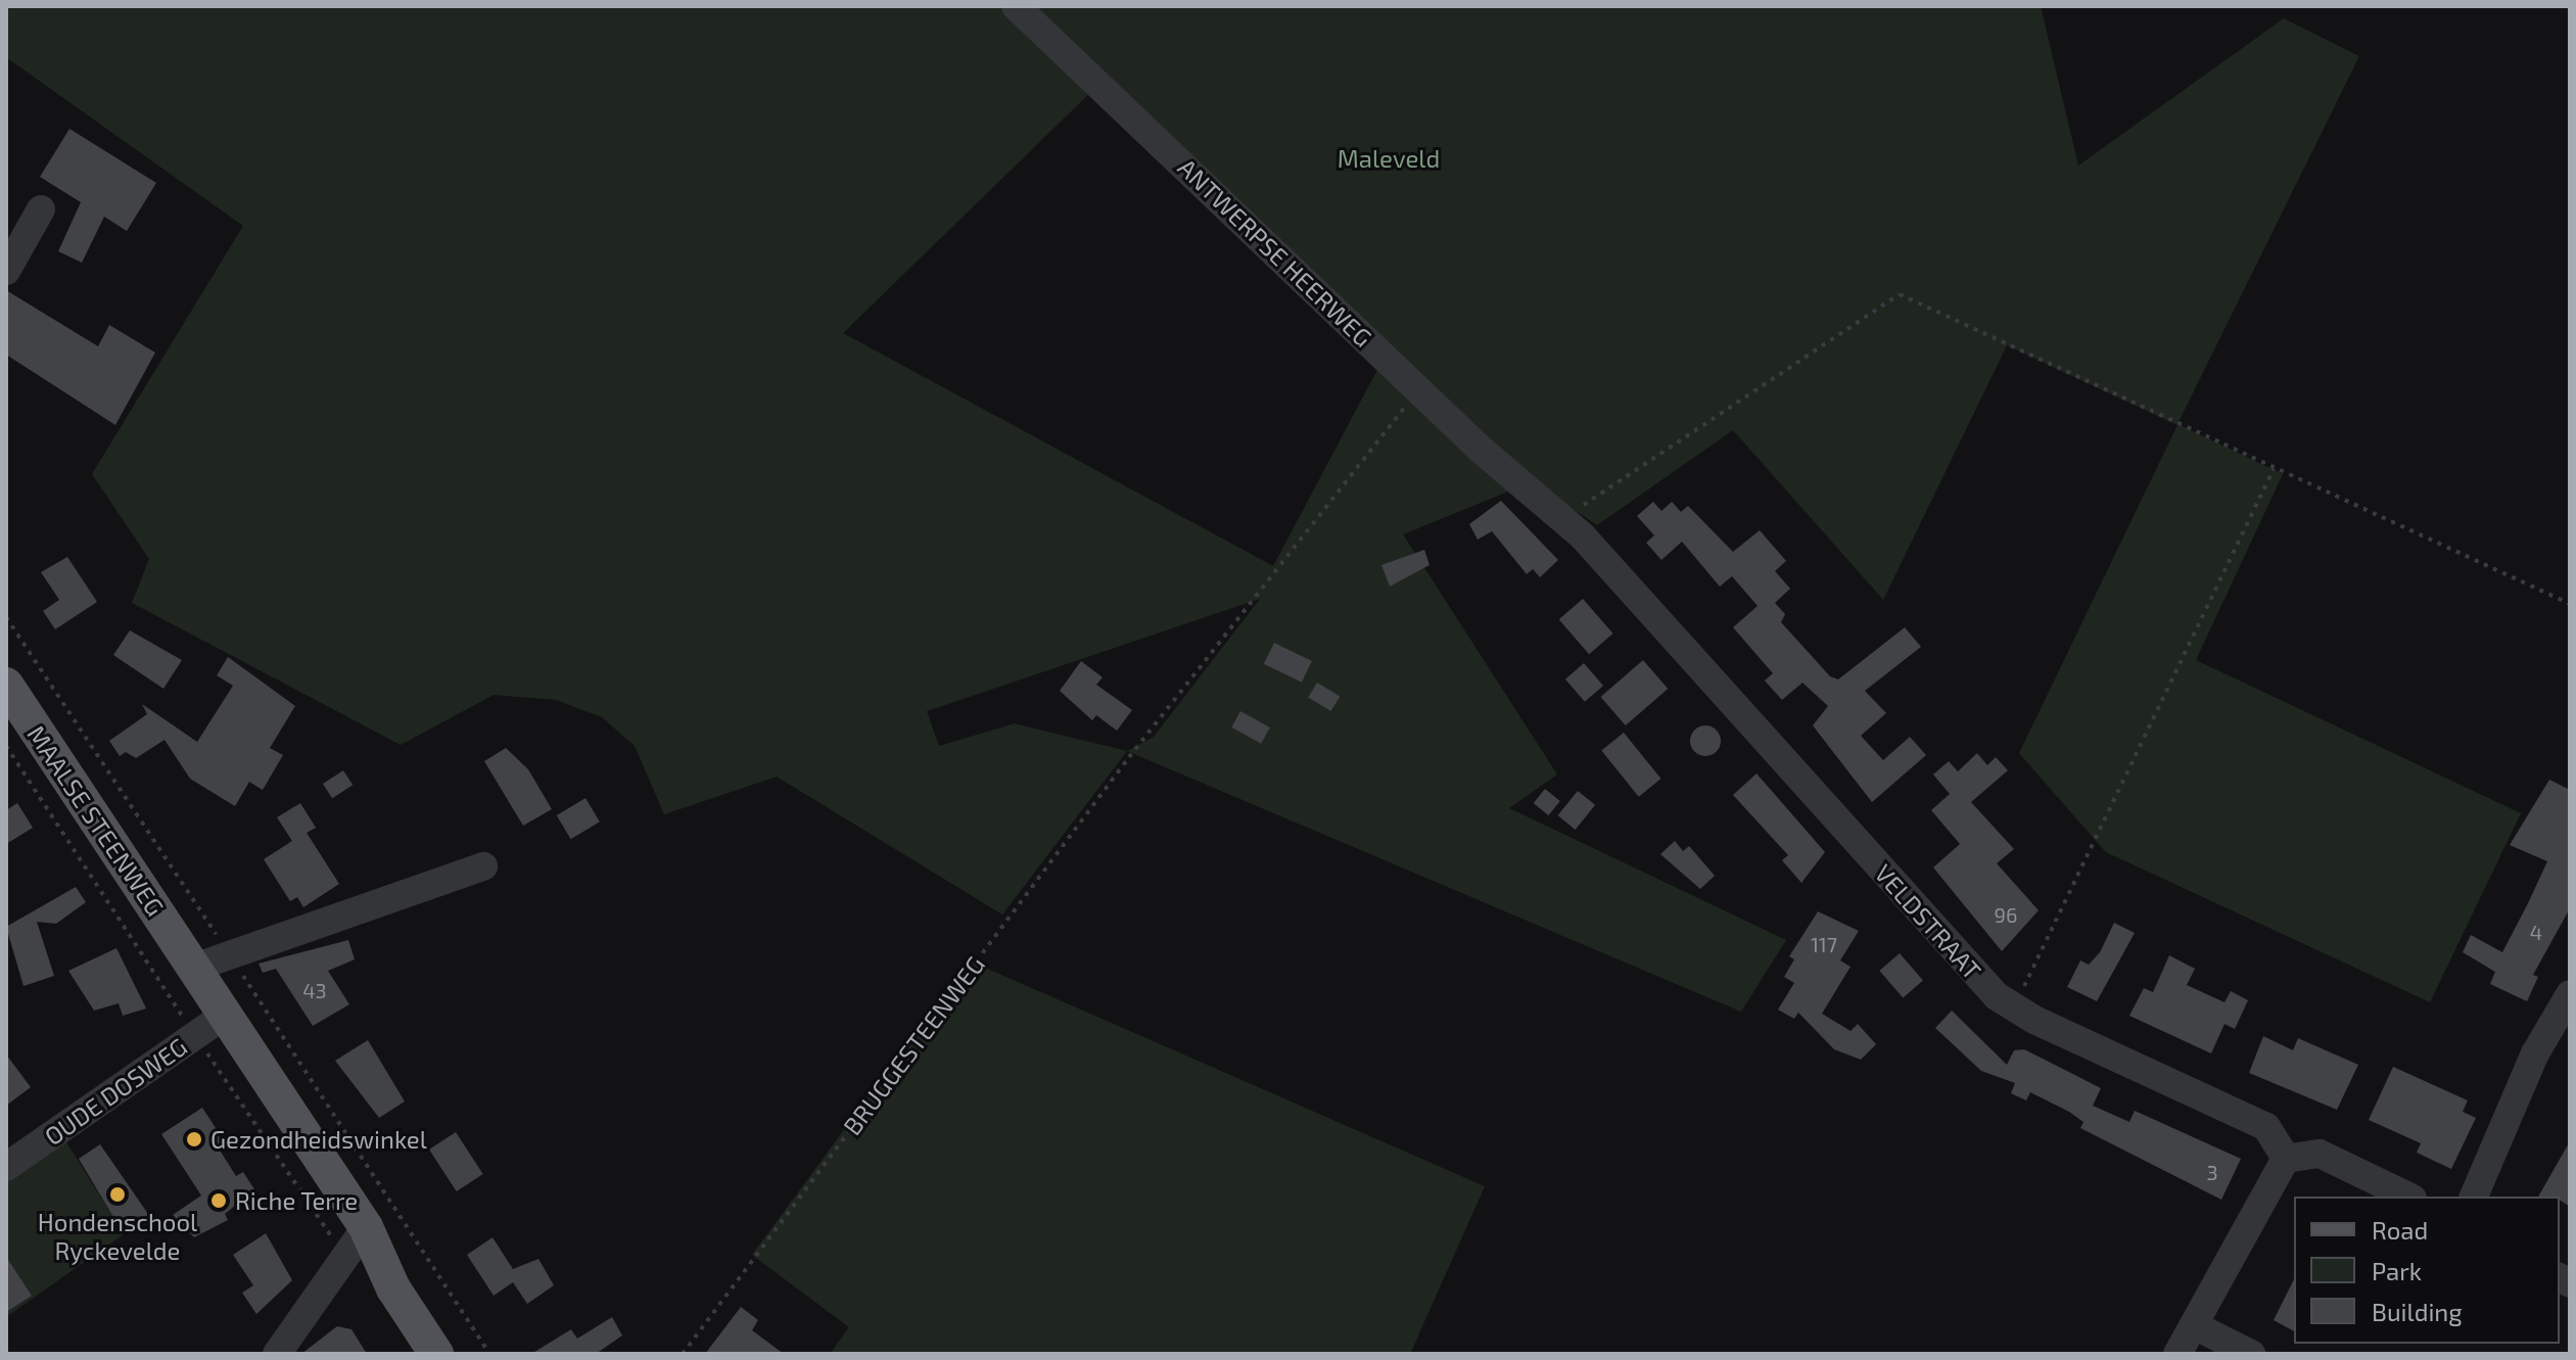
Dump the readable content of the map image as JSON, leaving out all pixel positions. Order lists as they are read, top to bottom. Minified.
{"streets":{"main road":["MAALSE STEENWEG"],"street":["ANTWERPSE HEERWEG","VELDSTRAAT","OUDE DOSWEG"],"path":["BRUGGESTEENWEG"]},"crossings":[["ANTWERPSE HEERWEG","VELDSTRAAT"],["ANTWERPSE HEERWEG","BRUGGESTEENWEG"]],"parks":["Maleveld"],"places":["Gezondheidswinkel","Hondenschool Ryckevelde","Riche Terre"],"house_numbers":["96","4","117","43","3"],"legend":["Road","Park","Building"]}
